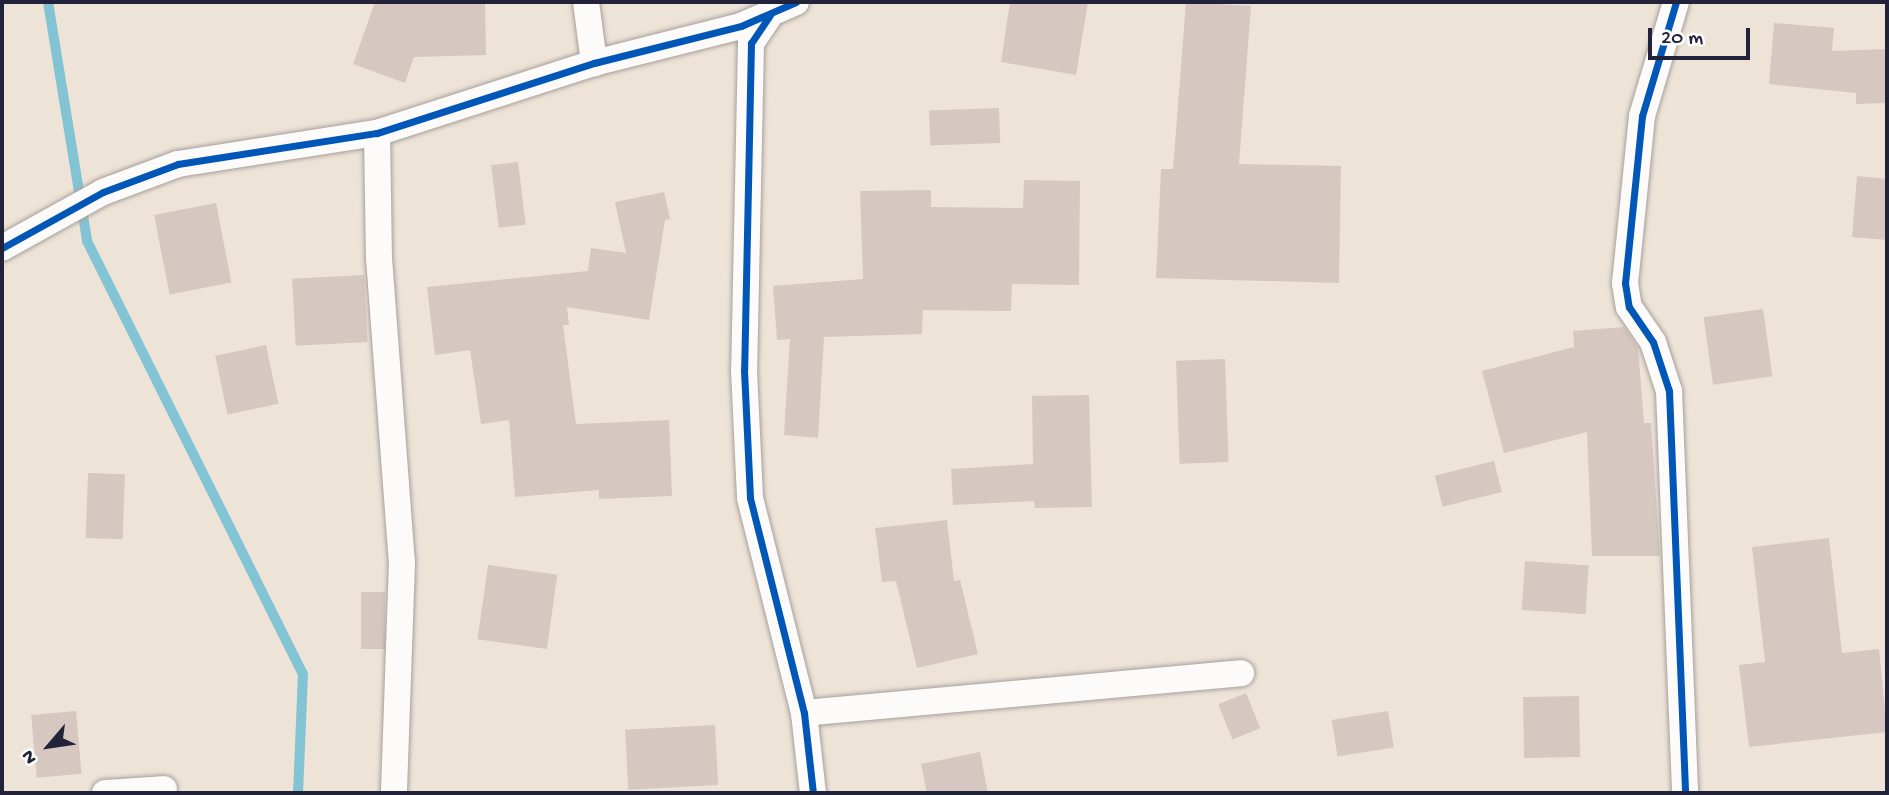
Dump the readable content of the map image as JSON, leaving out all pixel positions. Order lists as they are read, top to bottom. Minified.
{"scale_bar":"20 m","north":"bottom left"}
